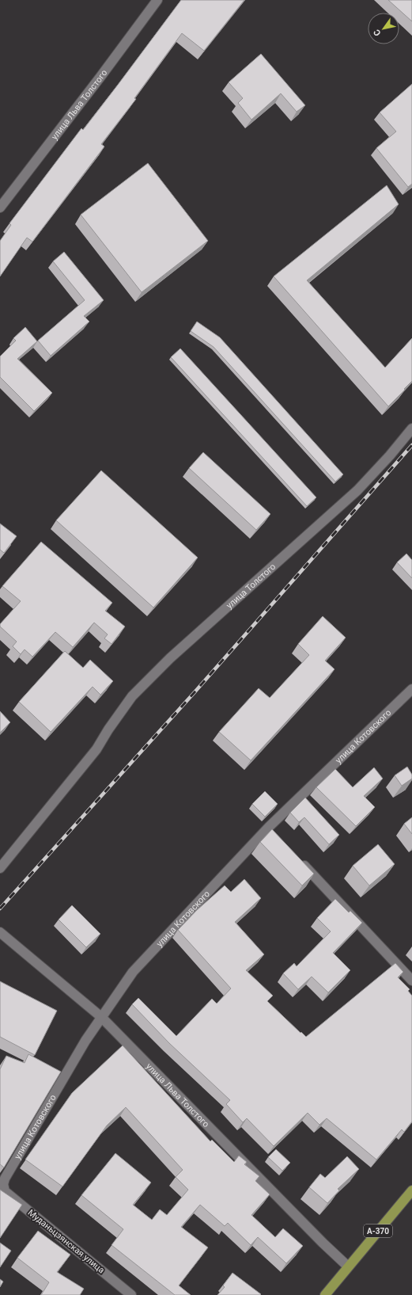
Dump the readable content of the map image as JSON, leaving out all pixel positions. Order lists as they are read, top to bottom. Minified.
{"streets":{"highway":["А-370"],"street":["улица Льва Толстого","улица Толстого","улица Котовского","Муданьцзянская улица"]},"crossings":[["улица Льва Толстого","улица Котовского"],["улица Льва Толстого","А-370"],["улица Котовского","Муданьцзянская улица"]],"north":"bottom left"}
